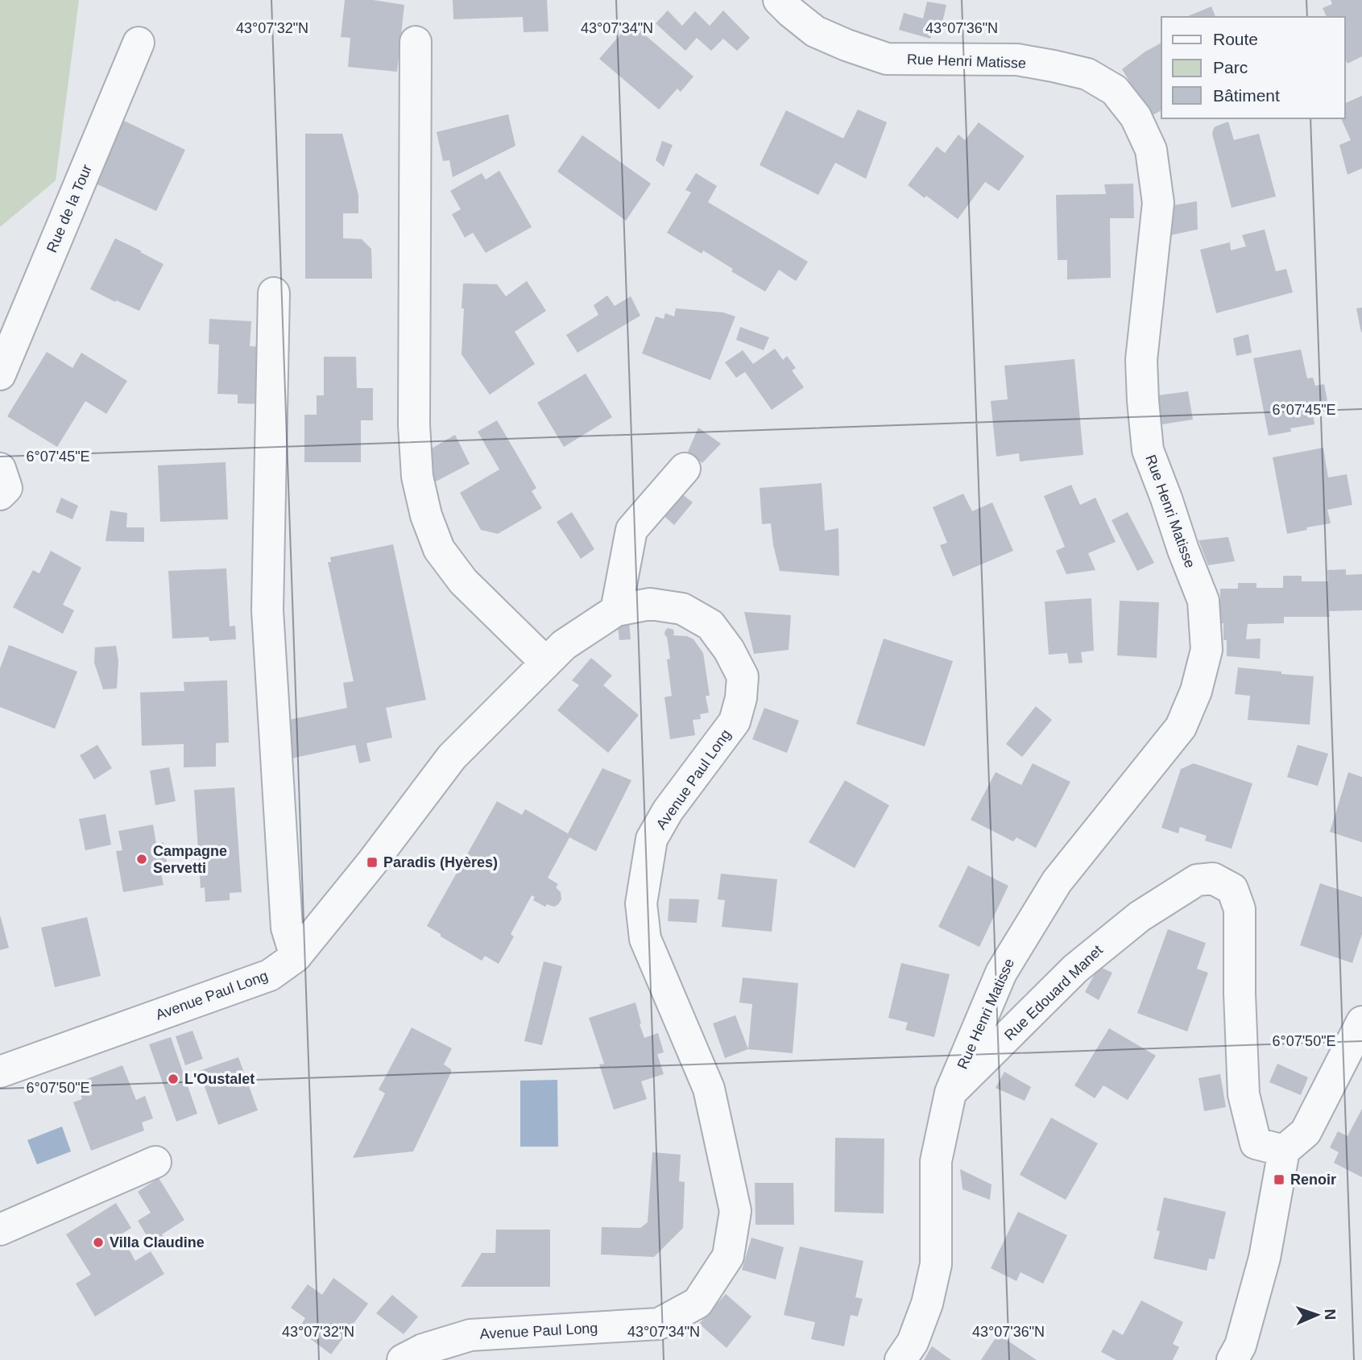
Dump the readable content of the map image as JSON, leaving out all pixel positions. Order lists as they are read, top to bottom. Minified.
{"streets":{"street":["Rue Henri Matisse","Rue de la Tour","Avenue Paul Long","Rue Edouard Manet"]},"crossings":[["Rue Henri Matisse","Rue Edouard Manet"]],"places":{"other":["Campagne Servetti","L'Oustalet","Villa Claudine"],"transit":["Paradis (Hyères)","Renoir"]},"legend":["Route","Parc","Bâtiment"],"north":"right","coordinates":["43°07'32\"N","43°07'34\"N","43°07'36\"N","6°07'45\"E","6°07'50\"E"]}
